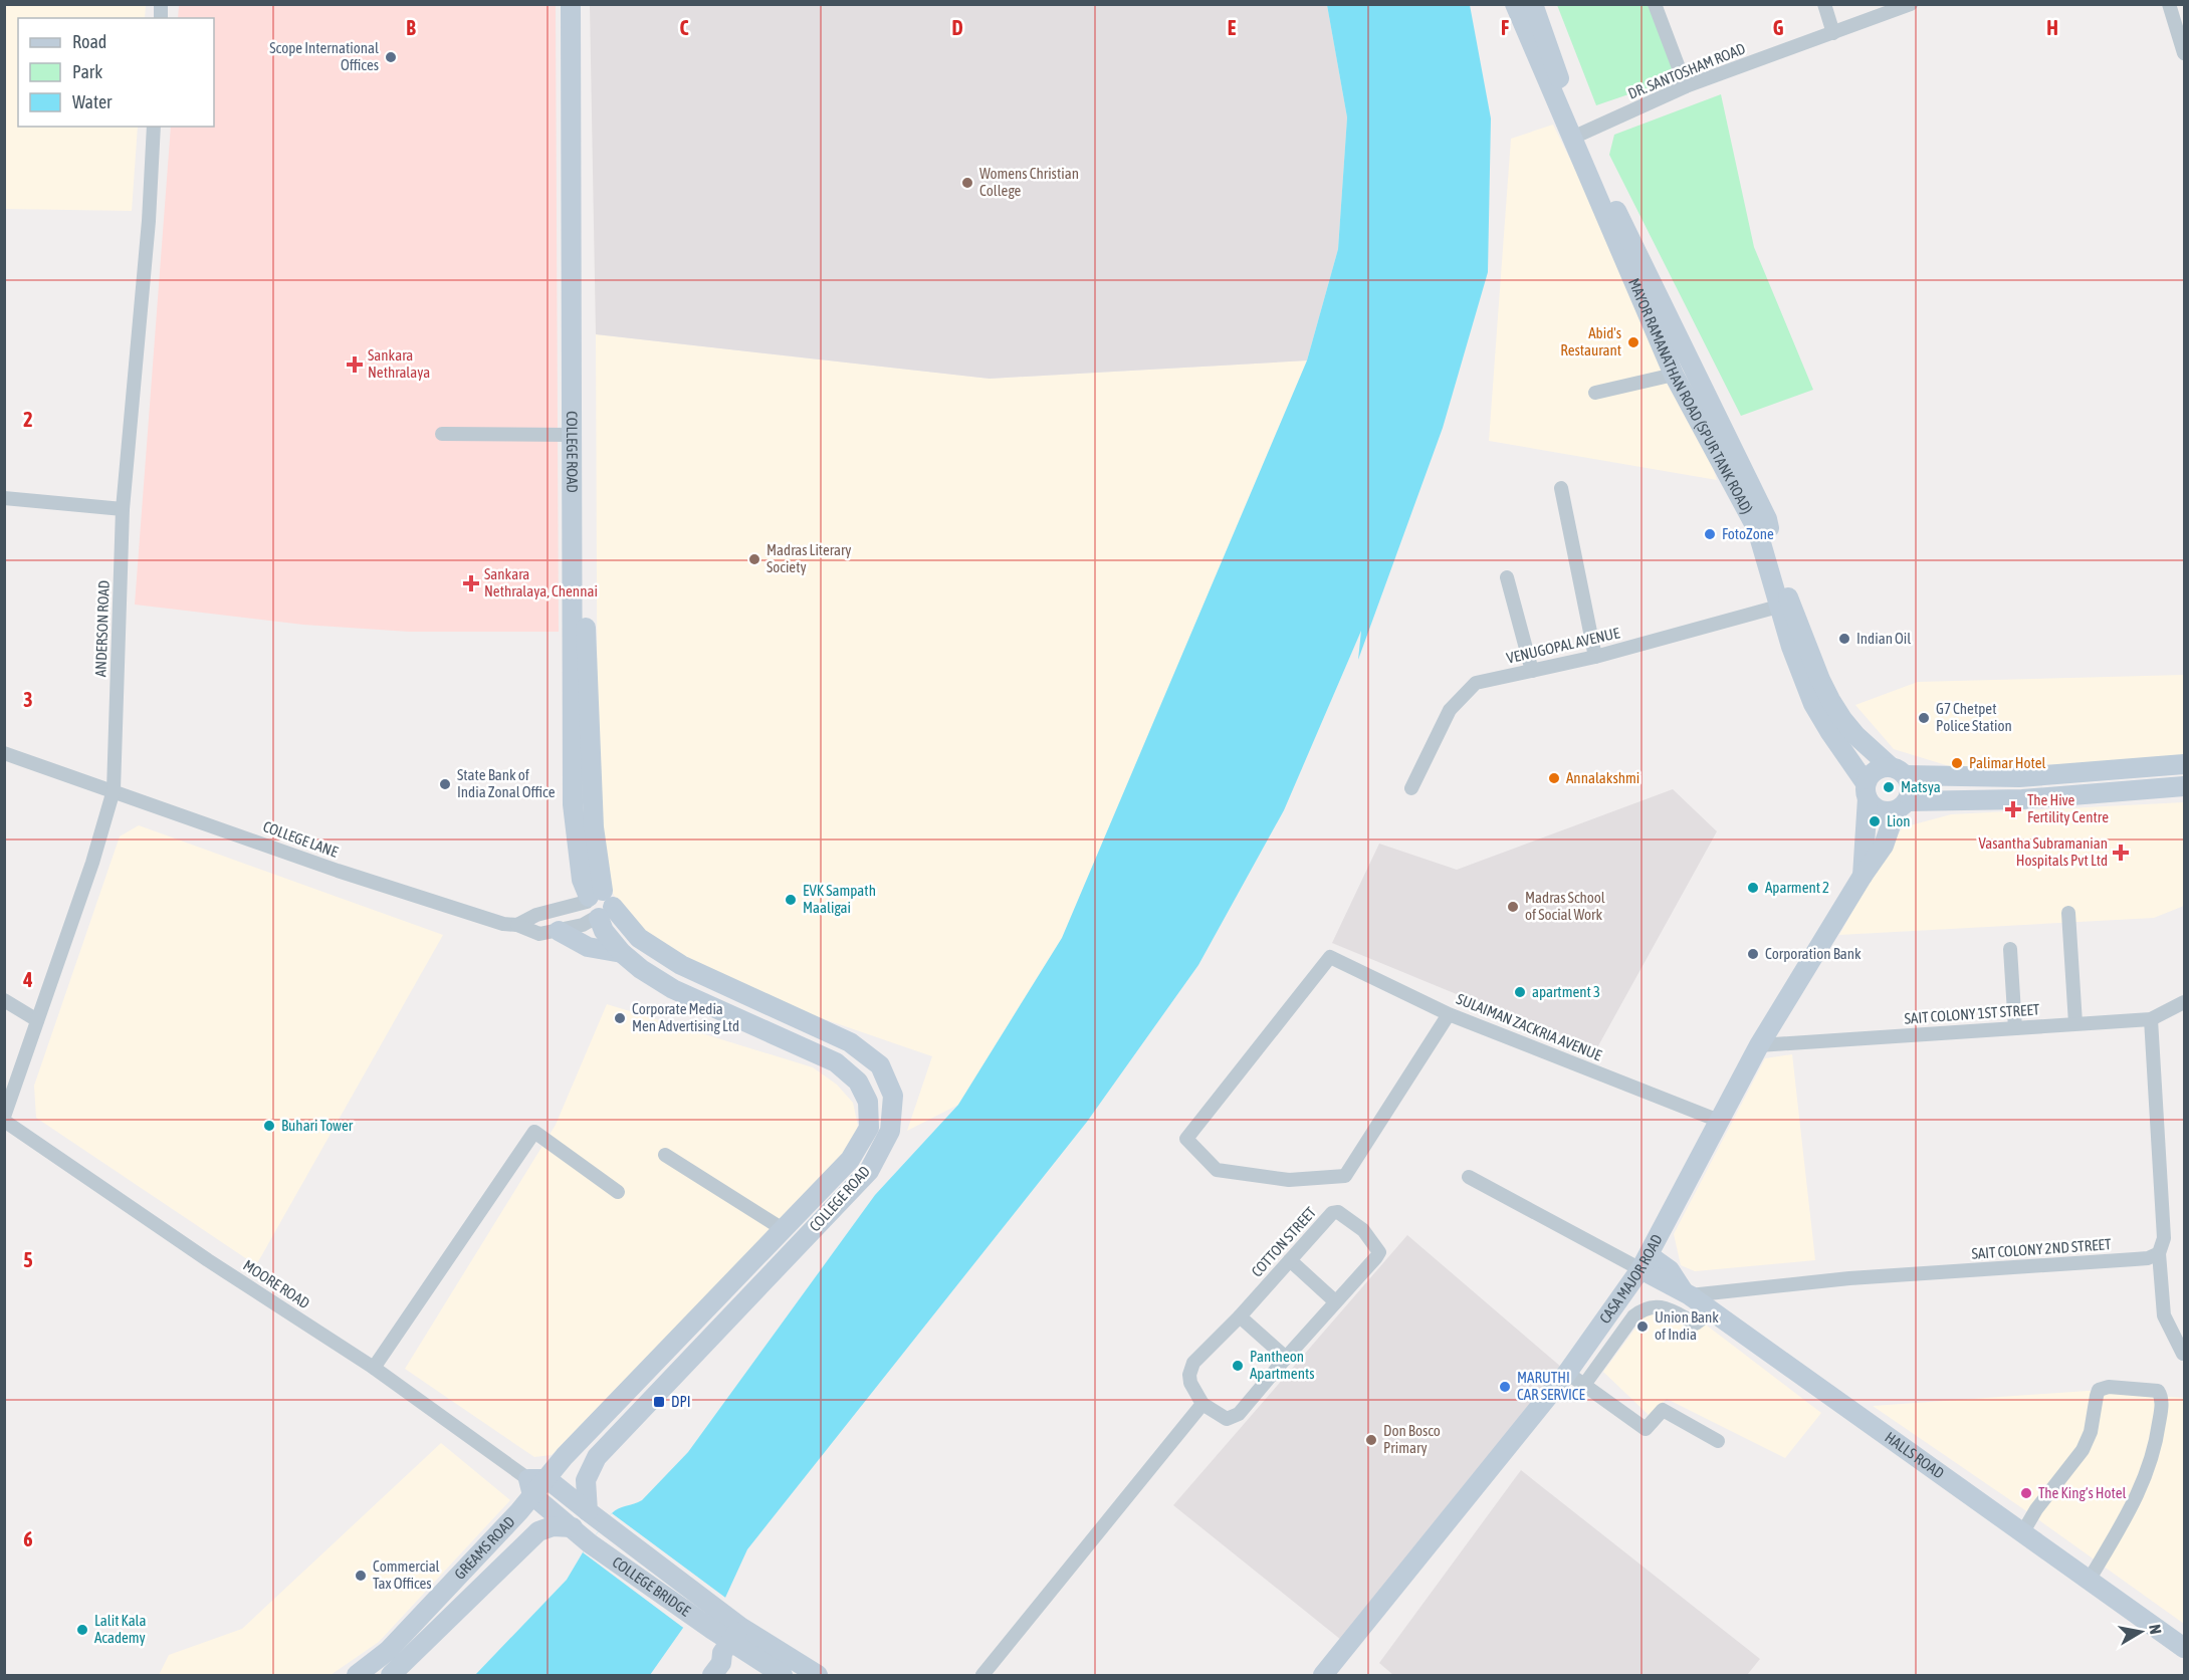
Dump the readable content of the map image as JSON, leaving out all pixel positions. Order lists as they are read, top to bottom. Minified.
{"streets":{"main road":["MAYOR RAMANATHAN ROAD (SPUR TANK ROAD)","COLLEGE ROAD","CASA MAJOR ROAD","HALLS ROAD","GREAMS ROAD","COLLEGE BRIDGE"],"street":["DR. SANTOSHAM ROAD","ANDERSON ROAD","VENUGOPAL AVENUE","COLLEGE LANE","SAIT COLONY 1ST STREET","SULAIMAN ZACKRIA AVENUE","COTTON STREET","SAIT COLONY 2ND STREET","MOORE ROAD"]},"crossings":[["DR. SANTOSHAM ROAD","MAYOR RAMANATHAN ROAD (SPUR TANK ROAD)"],["MAYOR RAMANATHAN ROAD (SPUR TANK ROAD)","VENUGOPAL AVENUE"],["MAYOR RAMANATHAN ROAD (SPUR TANK ROAD)","CASA MAJOR ROAD"],["COLLEGE ROAD","COLLEGE LANE"],["COLLEGE ROAD","MOORE ROAD"],["COLLEGE ROAD","GREAMS ROAD"],["COLLEGE ROAD","COLLEGE BRIDGE"],["ANDERSON ROAD","COLLEGE LANE"],["ANDERSON ROAD","MOORE ROAD"],["SAIT COLONY 1ST STREET","CASA MAJOR ROAD"],["SULAIMAN ZACKRIA AVENUE","CASA MAJOR ROAD"],["SAIT COLONY 2ND STREET","HALLS ROAD"],["CASA MAJOR ROAD","HALLS ROAD"],["MOORE ROAD","GREAMS ROAD"],["MOORE ROAD","COLLEGE BRIDGE"],["GREAMS ROAD","COLLEGE BRIDGE"]],"places":{"other":["Scope International Offices","Womens Christian College","Abid's Restaurant","FotoZone","Madras Literary Society","Indian Oil","G7 Chetpet Police Station","Palimar Hotel","Annalakshmi","State Bank of India Zonal Office","Matsya","Lion","Aparment 2","EVK Sampath Maaligai","Madras School of Social Work","Corporation Bank","apartment 3","Corporate Media Men Advertising Ltd","Buhari Tower","Union Bank of India","Pantheon Apartments","MARUTHI CAR SERVICE","Don Bosco Primary","The King’s Hotel","Commercial Tax Offices","Lalit Kala Academy"],"health":["Sankara Nethralaya","Sankara Nethralaya, Chennai","The Hive Fertility Centre","Vasantha Subramanian Hospitals Pvt Ltd"],"transit":["DPI"]},"legend":["Road","Park","Water"],"north":"right","grid":{"columns":["B","C","D","E","F","G","H"],"rows":["2","3","4","5","6"]}}
